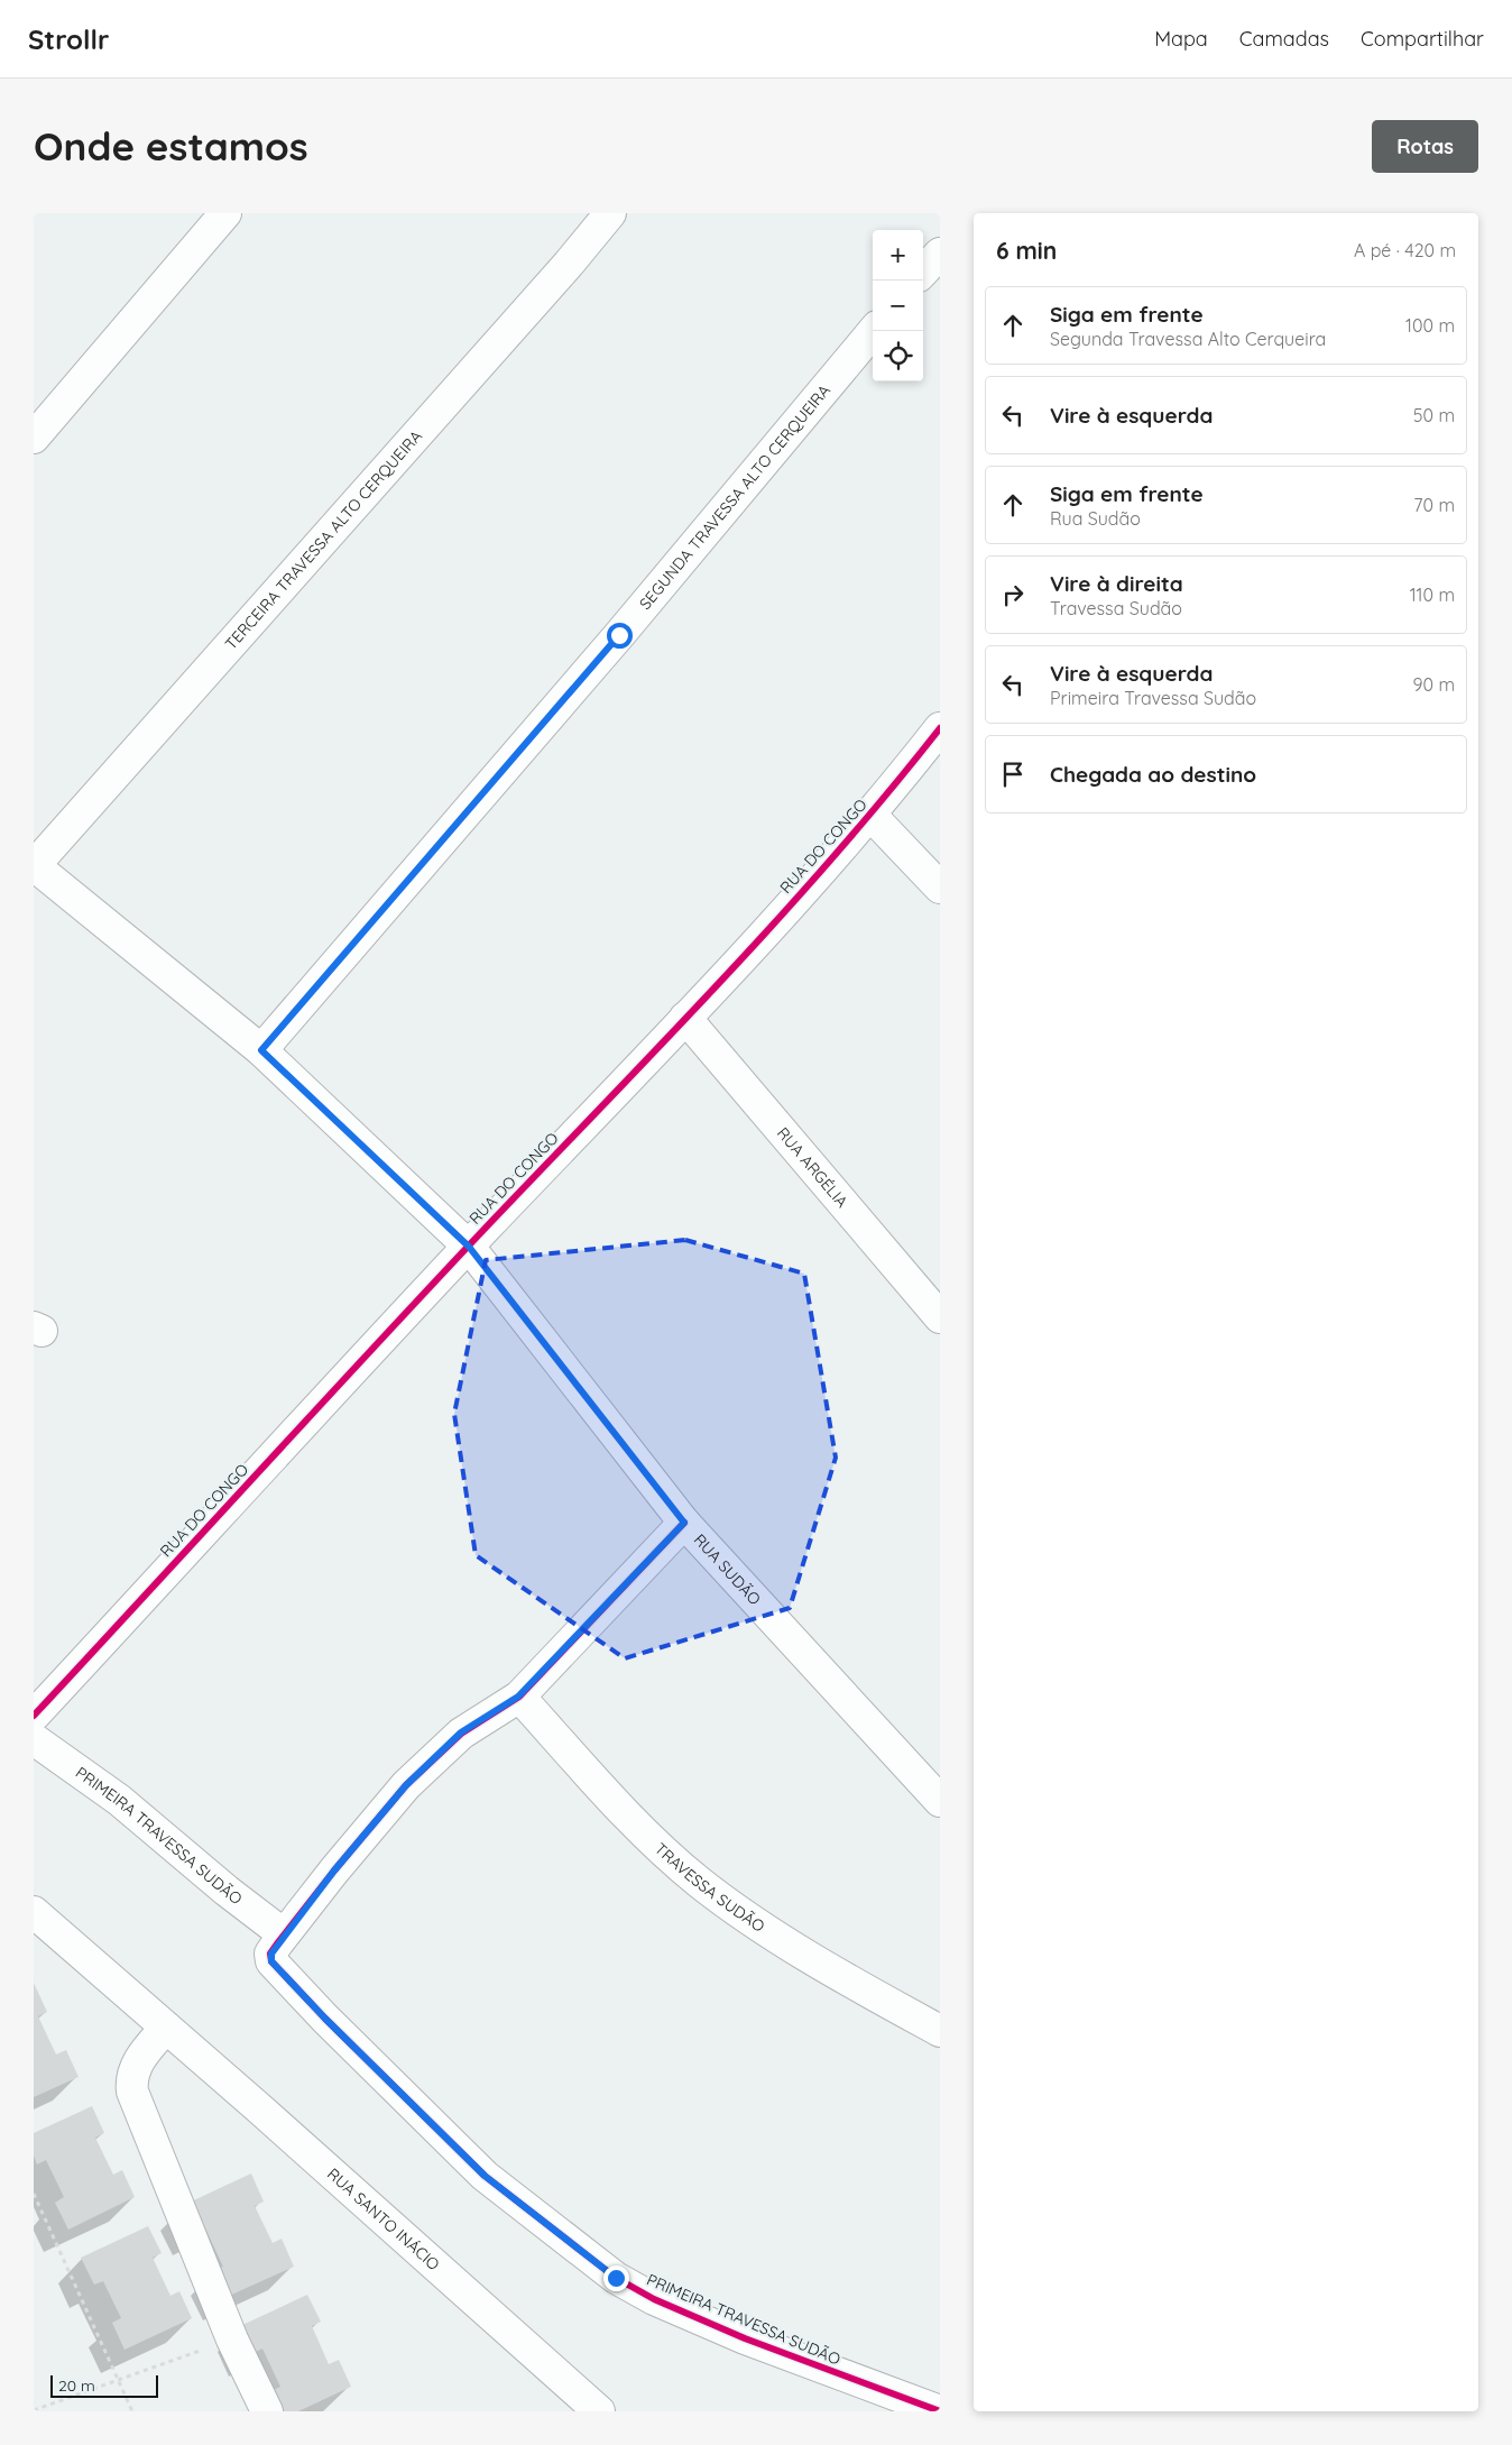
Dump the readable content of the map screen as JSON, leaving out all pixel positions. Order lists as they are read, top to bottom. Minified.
{"streets":{"street":["SEGUNDA TRAVESSA ALTO CERQUEIRA","TERCEIRA TRAVESSA ALTO CERQUEIRA","RUA DO CONGO","RUA ARGÉLIA","RUA SUDÃO","PRIMEIRA TRAVESSA SUDÃO","TRAVESSA SUDÃO","RUA SANTO INÁCIO"]},"crossings":[["SEGUNDA TRAVESSA ALTO CERQUEIRA","RUA SUDÃO"],["TERCEIRA TRAVESSA ALTO CERQUEIRA","RUA SUDÃO"],["RUA DO CONGO","RUA ARGÉLIA"],["RUA DO CONGO","RUA SUDÃO"]],"scale_bar":"20 m","page":{"header":"Strollr","nav":["Mapa","Camadas","Compartilhar"],"buttons":"Rotas","title":"Onde estamos","heading":["6 min","A pé · 420 m"],"map_buttons":["+","−"],"list":[["Siga em frente","Segunda Travessa Alto Cerqueira","100 m"],["Vire à esquerda","50 m"],["Siga em frente","Rua Sudão","70 m"],["Vire à direita","Travessa Sudão","110 m"],["Vire à esquerda","Primeira Travessa Sudão","90 m"],"Chegada ao destino"],"scale":"20 m"}}
